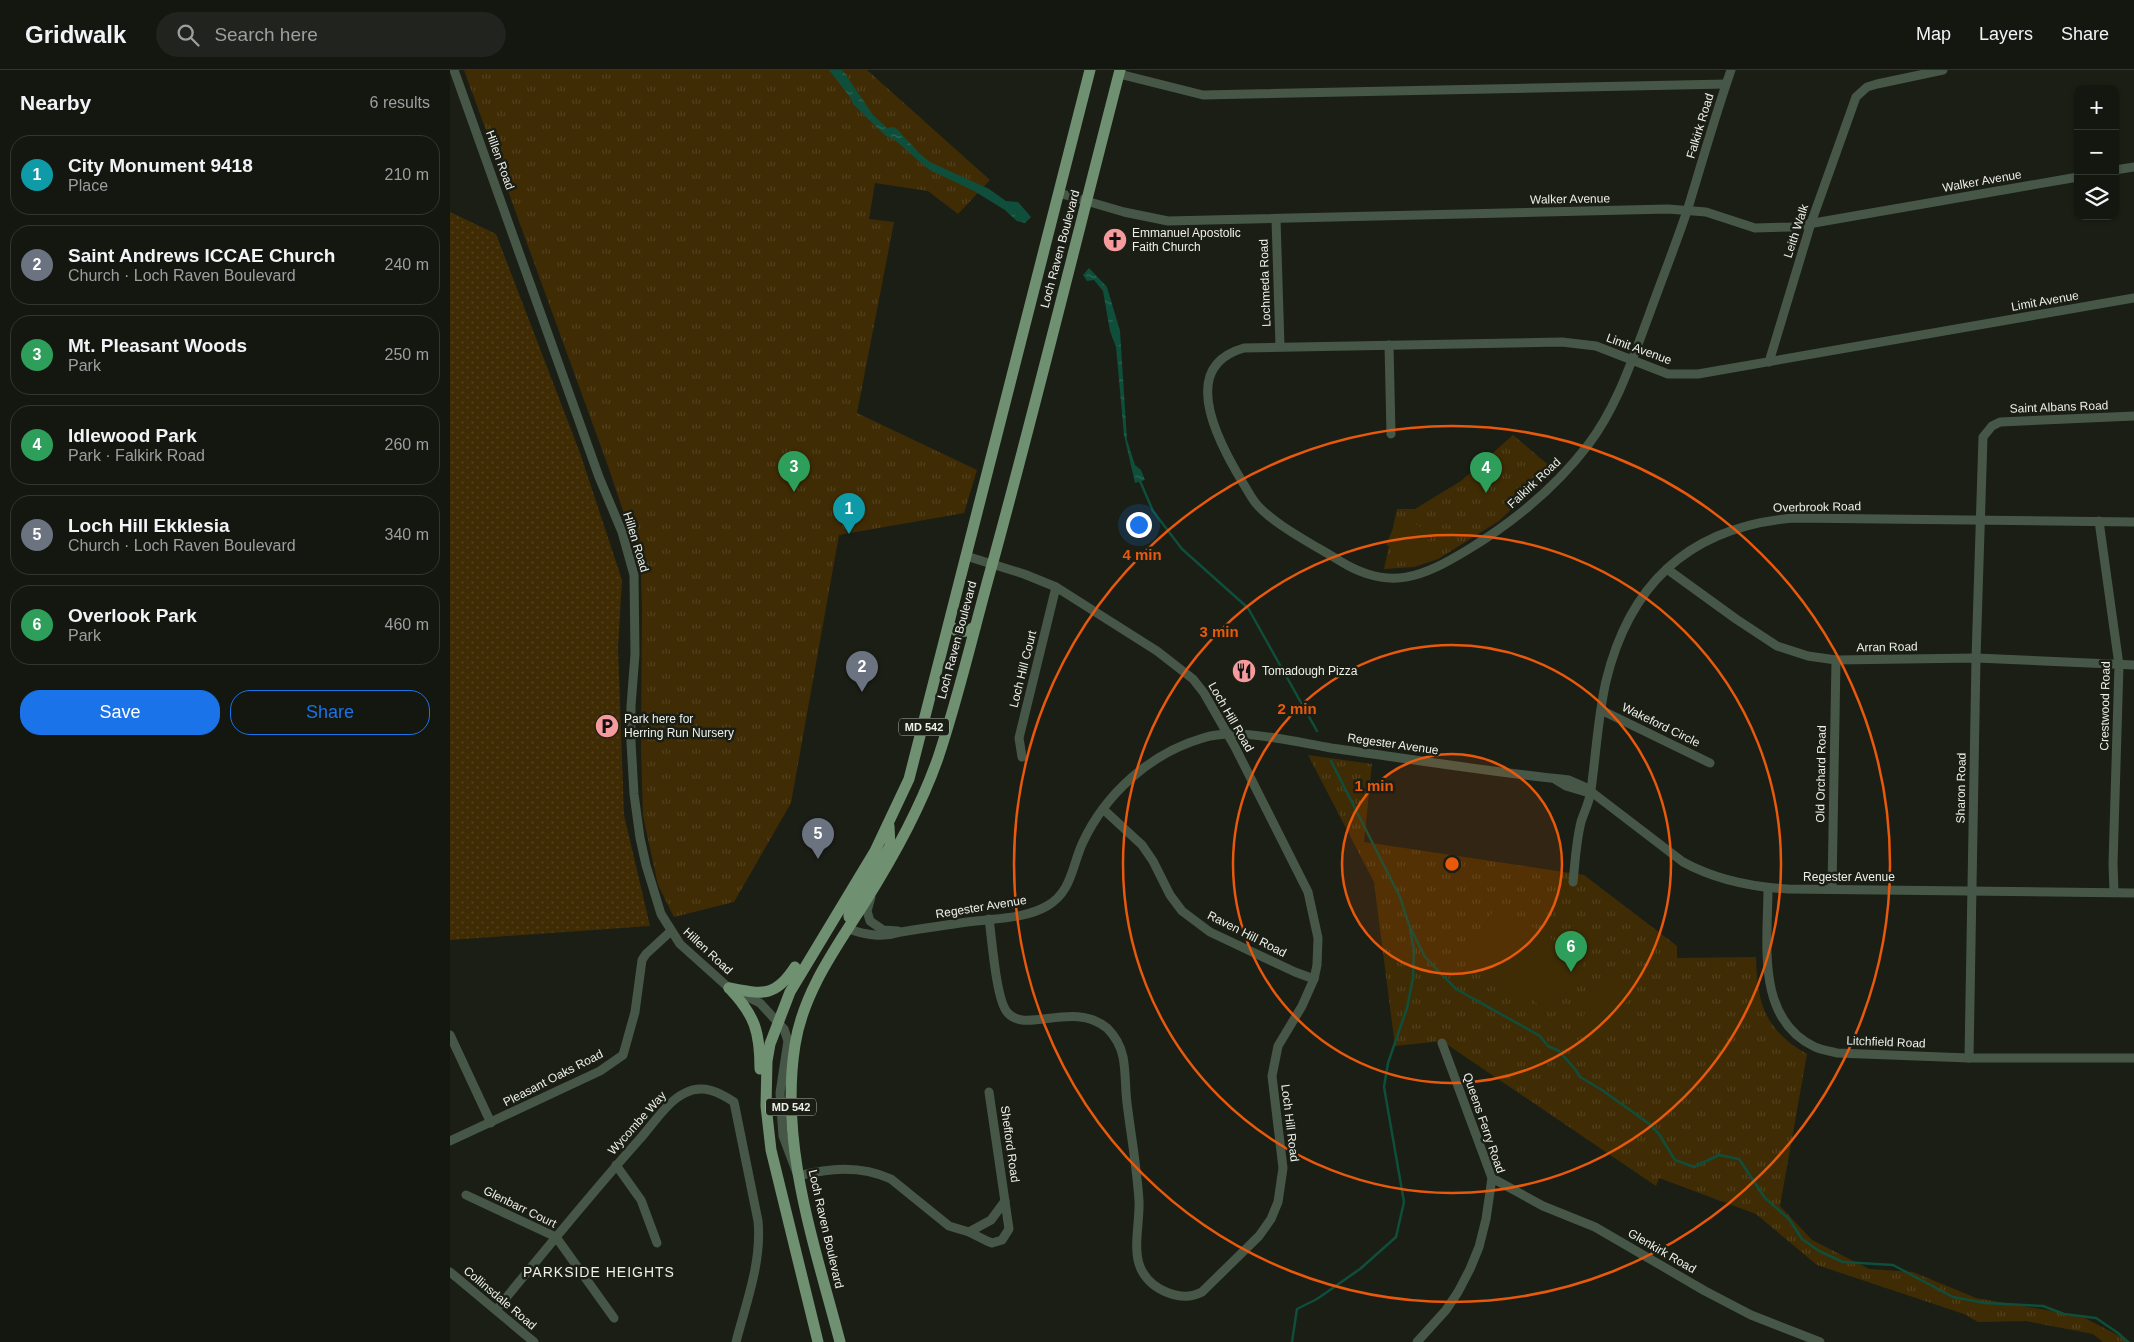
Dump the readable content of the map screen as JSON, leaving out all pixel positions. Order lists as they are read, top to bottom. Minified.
{"streets":{"main road":["Loch Raven Boulevard","MD 542"],"street":["Falkirk Road","Hillen Road","Walker Avenue","Leith Walk","Lochmeda Road","Limit Avenue","Saint Albans Road","Overbrook Road","Arran Road","Loch Hill Court","Crestwood Road","Loch Hill Road","Wakeford Circle","Regester Avenue","Old Orchard Road","Sharon Road","Raven Hill Road","Litchfield Road","Pleasant Oaks Road","Wycombe Way","Queens Ferry Road","Shefford Road","Glenbarr Court","Glenkirk Road","Collinsdale Road"]},"crossings":[["Falkirk Road","Walker Avenue"],["Falkirk Road","Limit Avenue"],["Hillen Road","Loch Raven Boulevard"],["Hillen Road","Pleasant Oaks Road"],["Walker Avenue","Leith Walk"],["Walker Avenue","Loch Raven Boulevard"],["Walker Avenue","Lochmeda Road"],["Leith Walk","Limit Avenue"],["Loch Raven Boulevard","Loch Hill Road"],["Loch Raven Boulevard","Regester Avenue"],["Loch Raven Boulevard","Shefford Road"],["Lochmeda Road","Limit Avenue"],["Saint Albans Road","Overbrook Road"],["Saint Albans Road","Sharon Road"],["Overbrook Road","Arran Road"],["Overbrook Road","Crestwood Road"],["Overbrook Road","Wakeford Circle"],["Overbrook Road","Regester Avenue"],["Overbrook Road","Sharon Road"],["Arran Road","Crestwood Road"],["Arran Road","Old Orchard Road"],["Arran Road","Sharon Road"],["Loch Hill Court","Loch Hill Road"],["Crestwood Road","Regester Avenue"],["Loch Hill Road","Regester Avenue"],["Loch Hill Road","Raven Hill Road"],["Regester Avenue","Old Orchard Road"],["Regester Avenue","Sharon Road"],["Regester Avenue","Raven Hill Road"],["Regester Avenue","Litchfield Road"],["Sharon Road","Litchfield Road"],["Wycombe Way","Glenbarr Court"],["Wycombe Way","Collinsdale Road"],["Queens Ferry Road","Glenkirk Road"]],"districts":["PARKSIDE HEIGHTS"],"places":{"church":["Emmanuel Apostolic Faith Church"],"restaurant":["Tomadough Pizza"],"parking":["Park here for Herring Run Nursery"]},"page":{"header":"Gridwalk","search":"Search here","nav":["Map","Layers","Share"],"heading":["Nearby","6 results"],"map_buttons":["+","−"],"list":[{"mark":"1","name":"City Monument 9418","note":"Place","value":"210 m"},{"mark":"2","name":"Saint Andrews ICCAE Church","note":"Church · Loch Raven Boulevard","value":"240 m"},{"mark":"3","name":"Mt. Pleasant Woods","note":"Park","value":"250 m"},{"mark":"4","name":"Idlewood Park","note":"Park · Falkirk Road","value":"260 m"},{"mark":"5","name":"Loch Hill Ekklesia","note":"Church · Loch Raven Boulevard","value":"340 m"},{"mark":"6","name":"Overlook Park","note":"Park","value":"460 m"}],"pins":["3","4","1","2","5","6"],"buttons":["Save","Share"]},"rings":["4 min","3 min","2 min","1 min"]}
